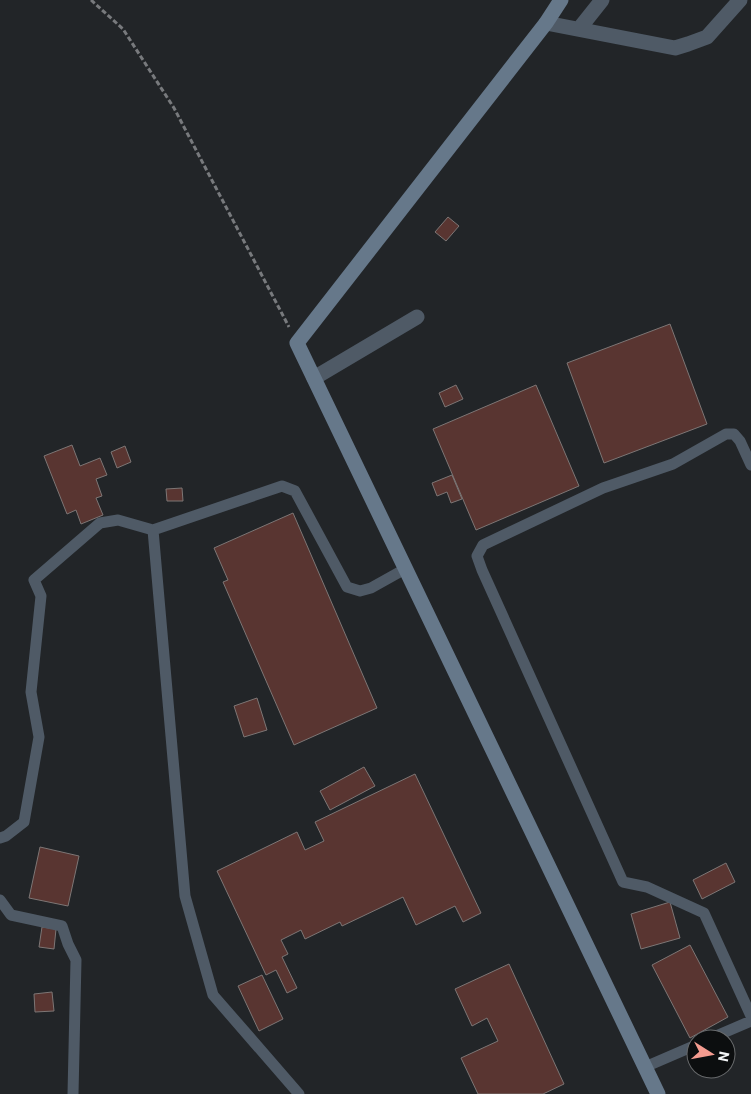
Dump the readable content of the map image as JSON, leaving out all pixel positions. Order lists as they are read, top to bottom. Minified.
{"north":"right"}
